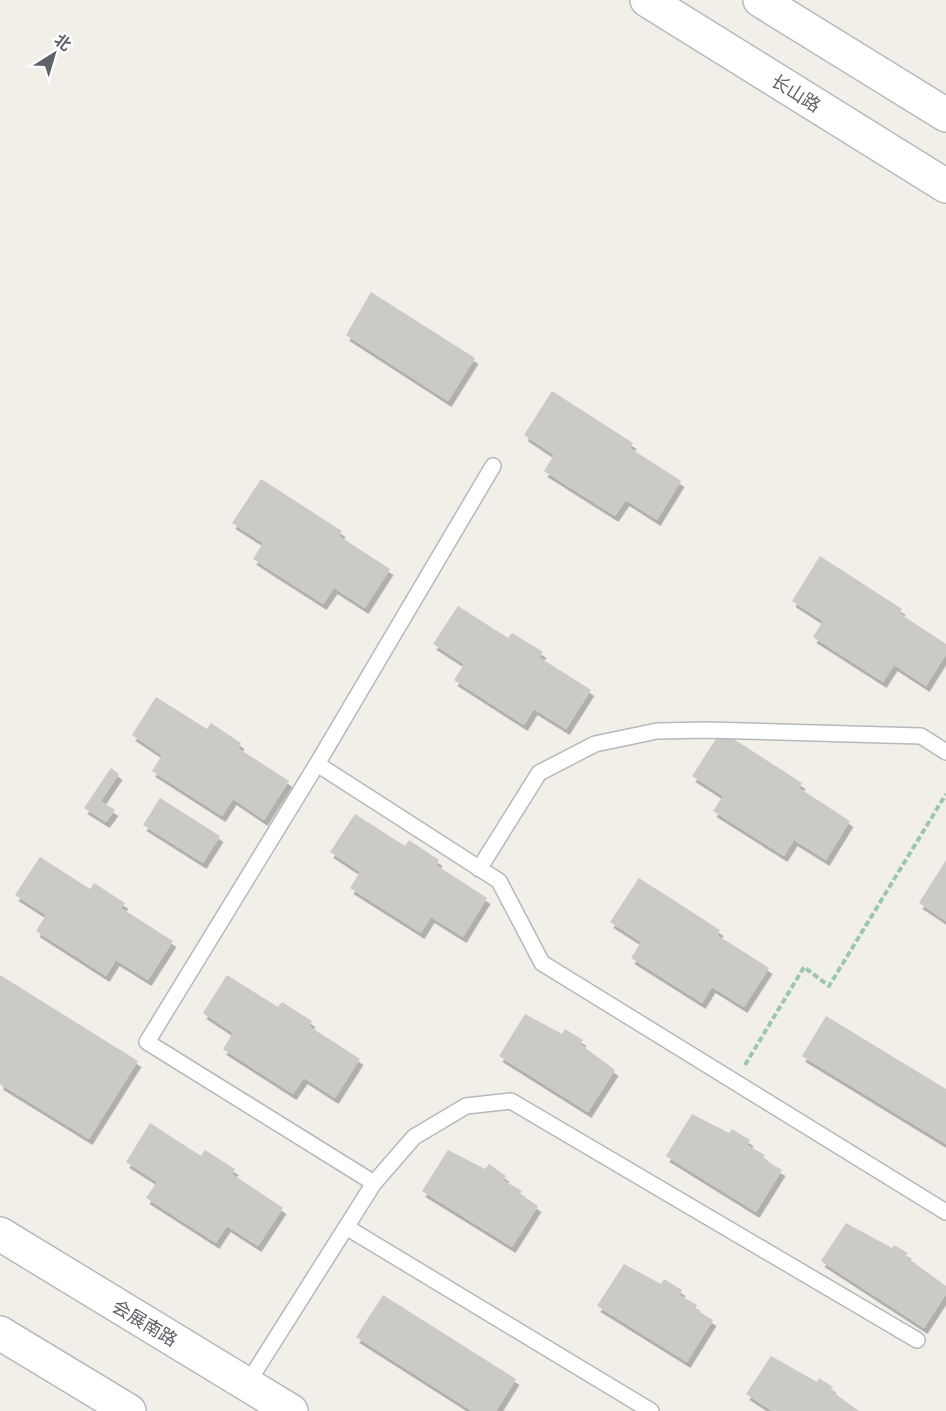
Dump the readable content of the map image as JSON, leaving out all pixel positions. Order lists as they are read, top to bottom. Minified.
{"streets":{"street":["长山路","会展南路"]},"north":"top right"}
